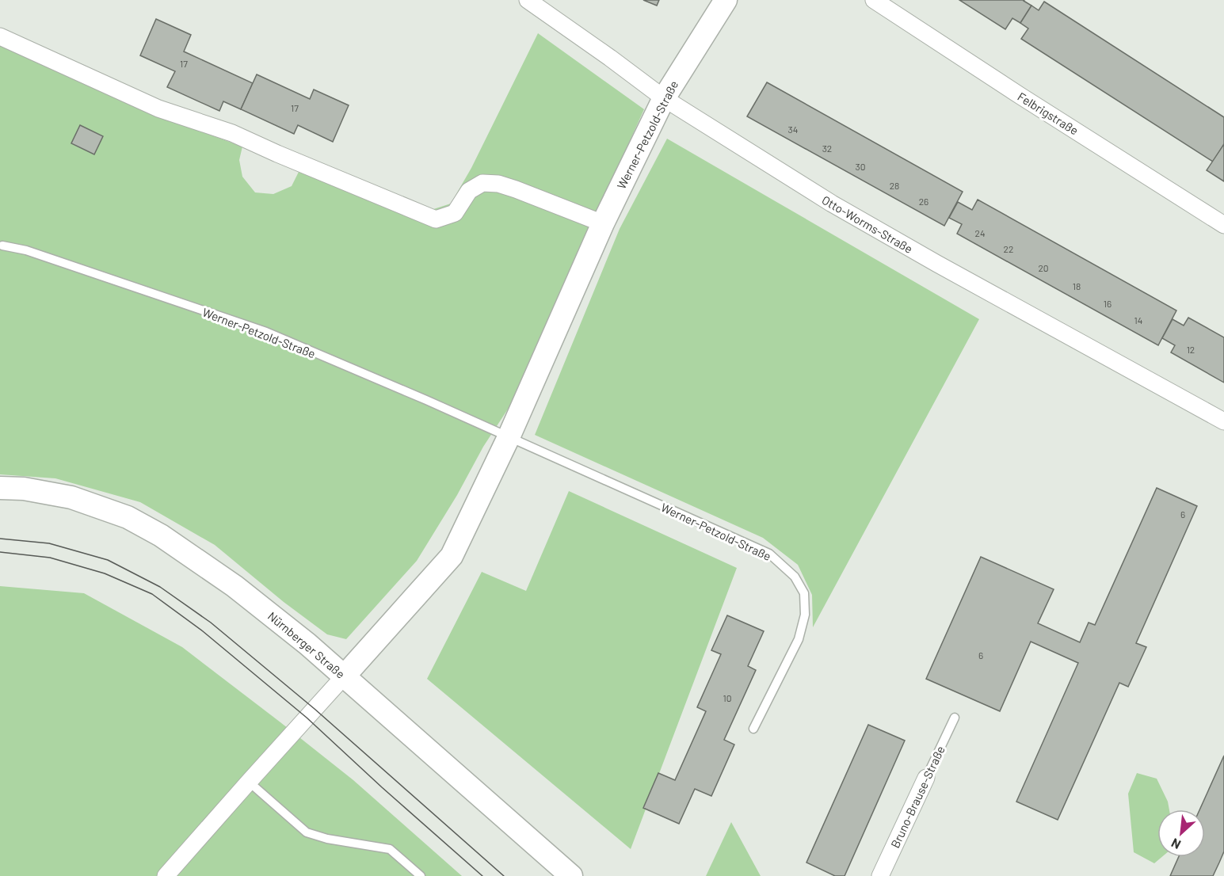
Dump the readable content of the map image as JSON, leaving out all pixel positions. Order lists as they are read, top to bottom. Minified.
{"streets":{"street":["Felbrigstraße","Werner-Petzold-Straße","Otto-Worms-Straße","Nürnberger Straße","Bruno-Brause-Straße"]},"crossings":[["Werner-Petzold-Straße","Otto-Worms-Straße"],["Werner-Petzold-Straße","Nürnberger Straße"]],"house_numbers":["17","17","34","32","30","28","26","24","22","20","18","16","14","12","6","6","10"],"north":"bottom left"}
